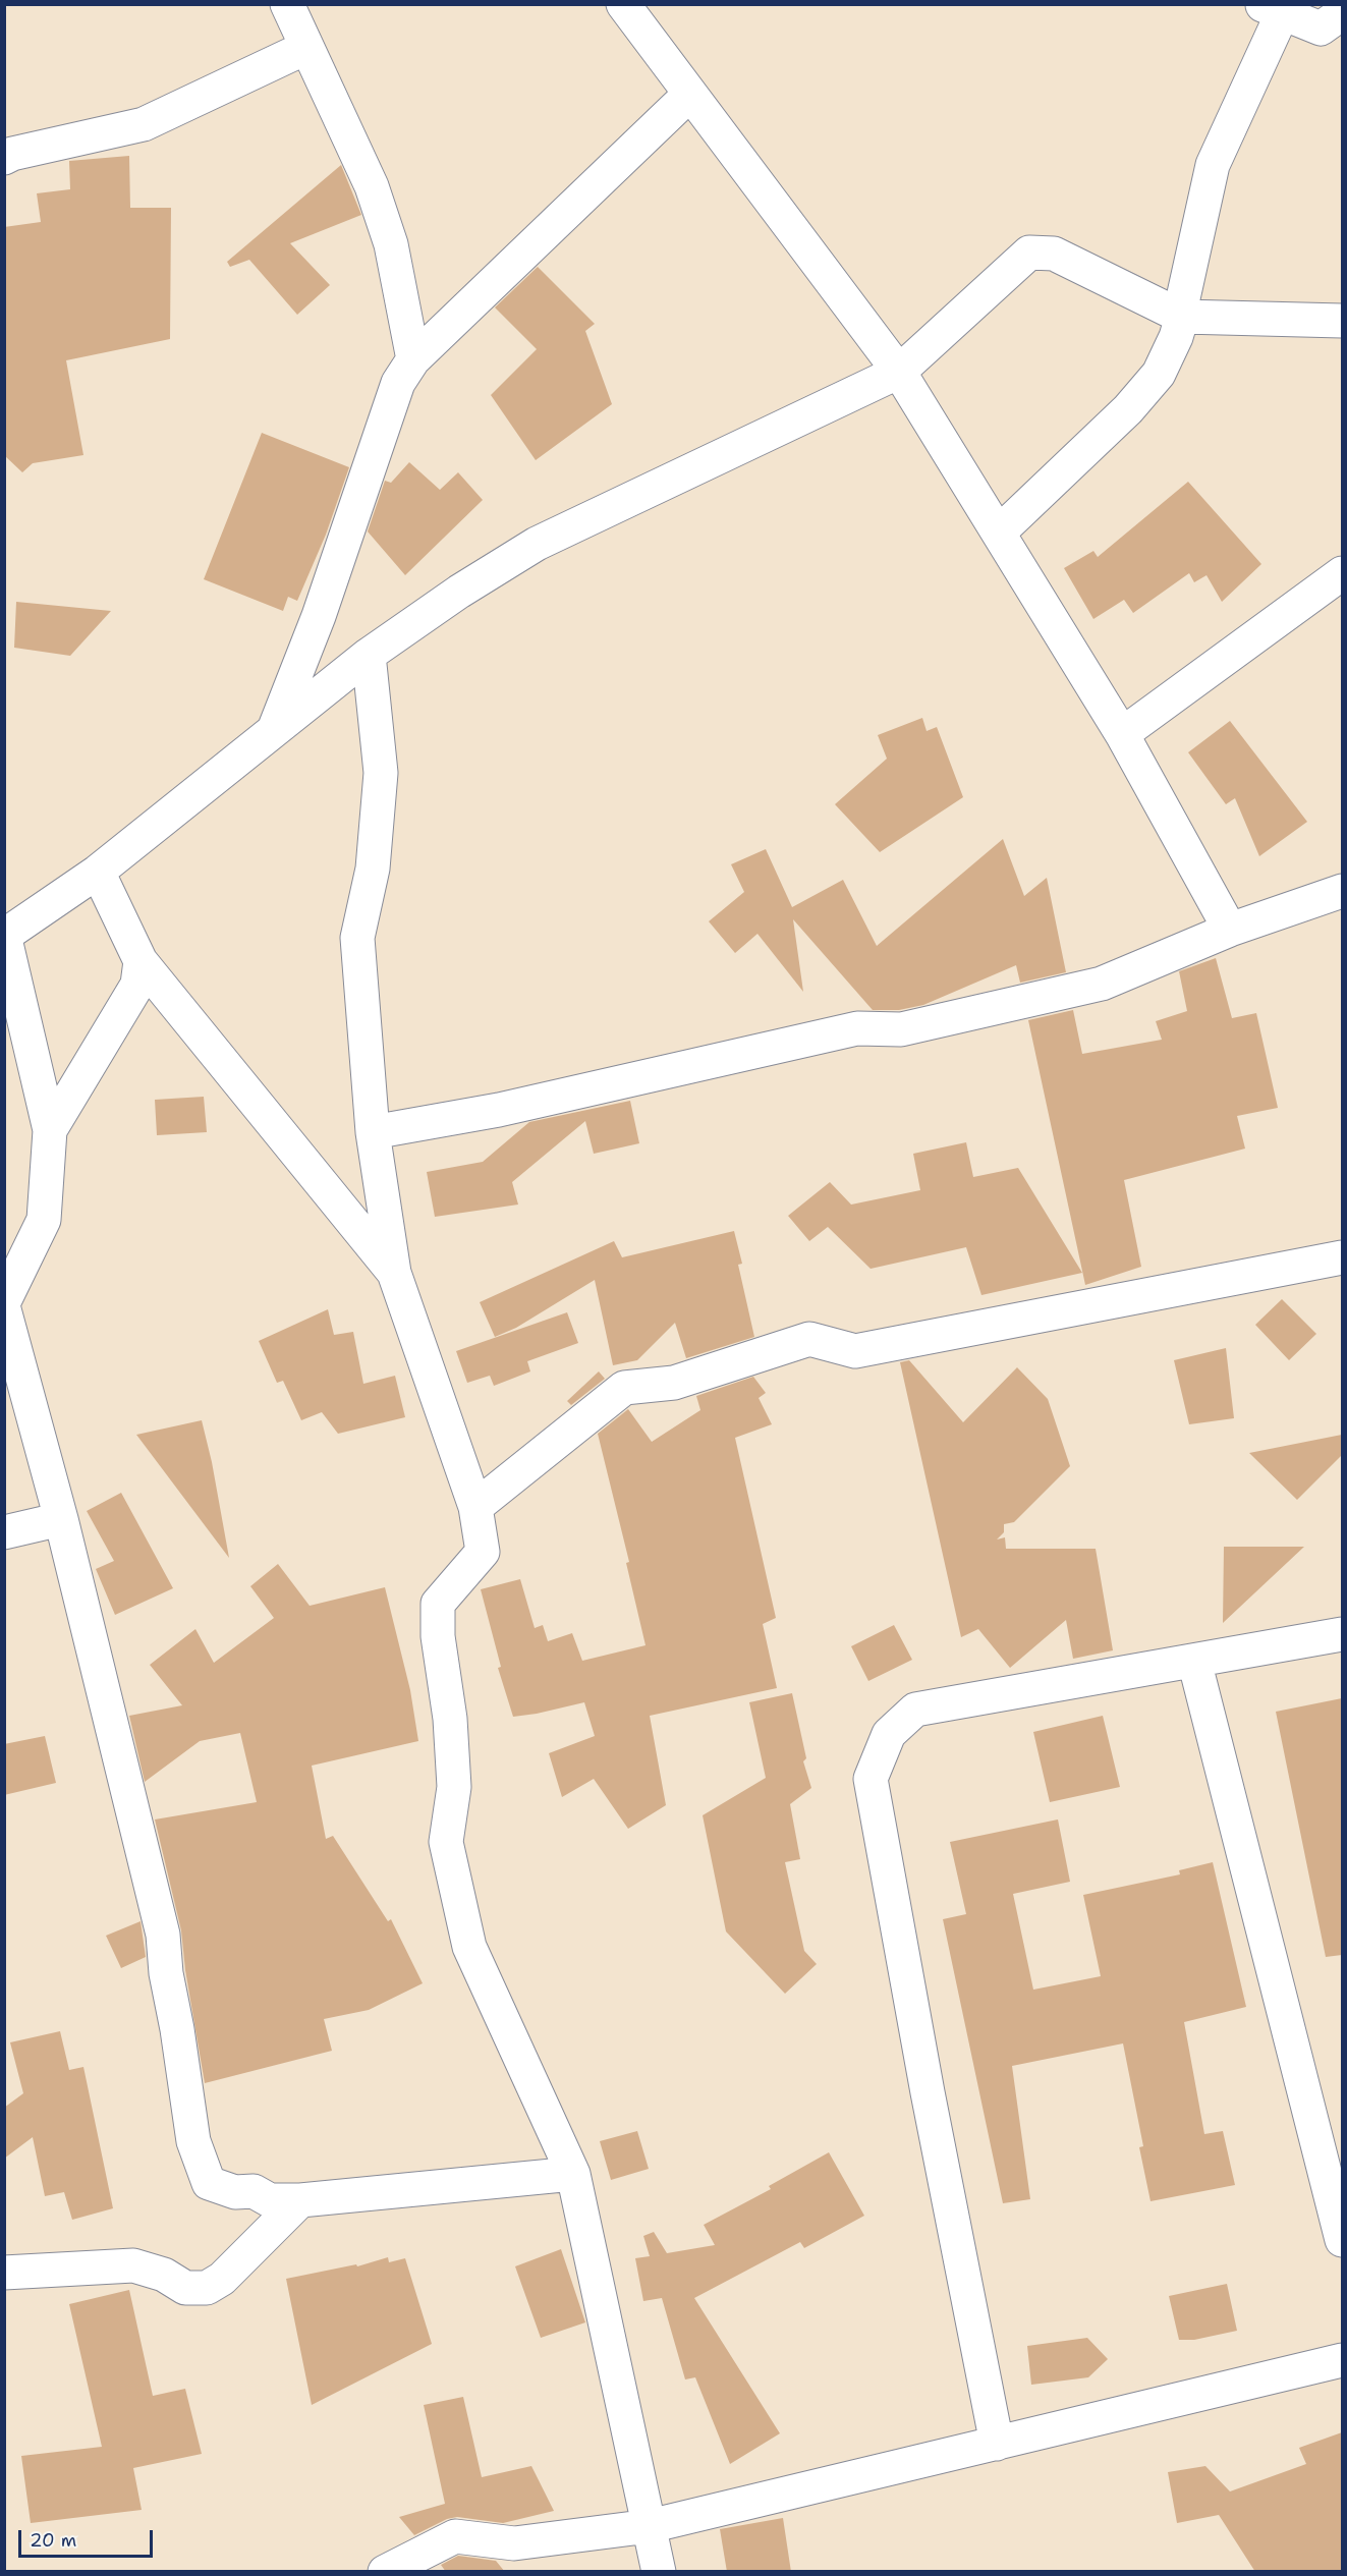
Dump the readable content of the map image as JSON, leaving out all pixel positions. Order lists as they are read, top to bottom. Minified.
{"scale_bar":"20 m"}
